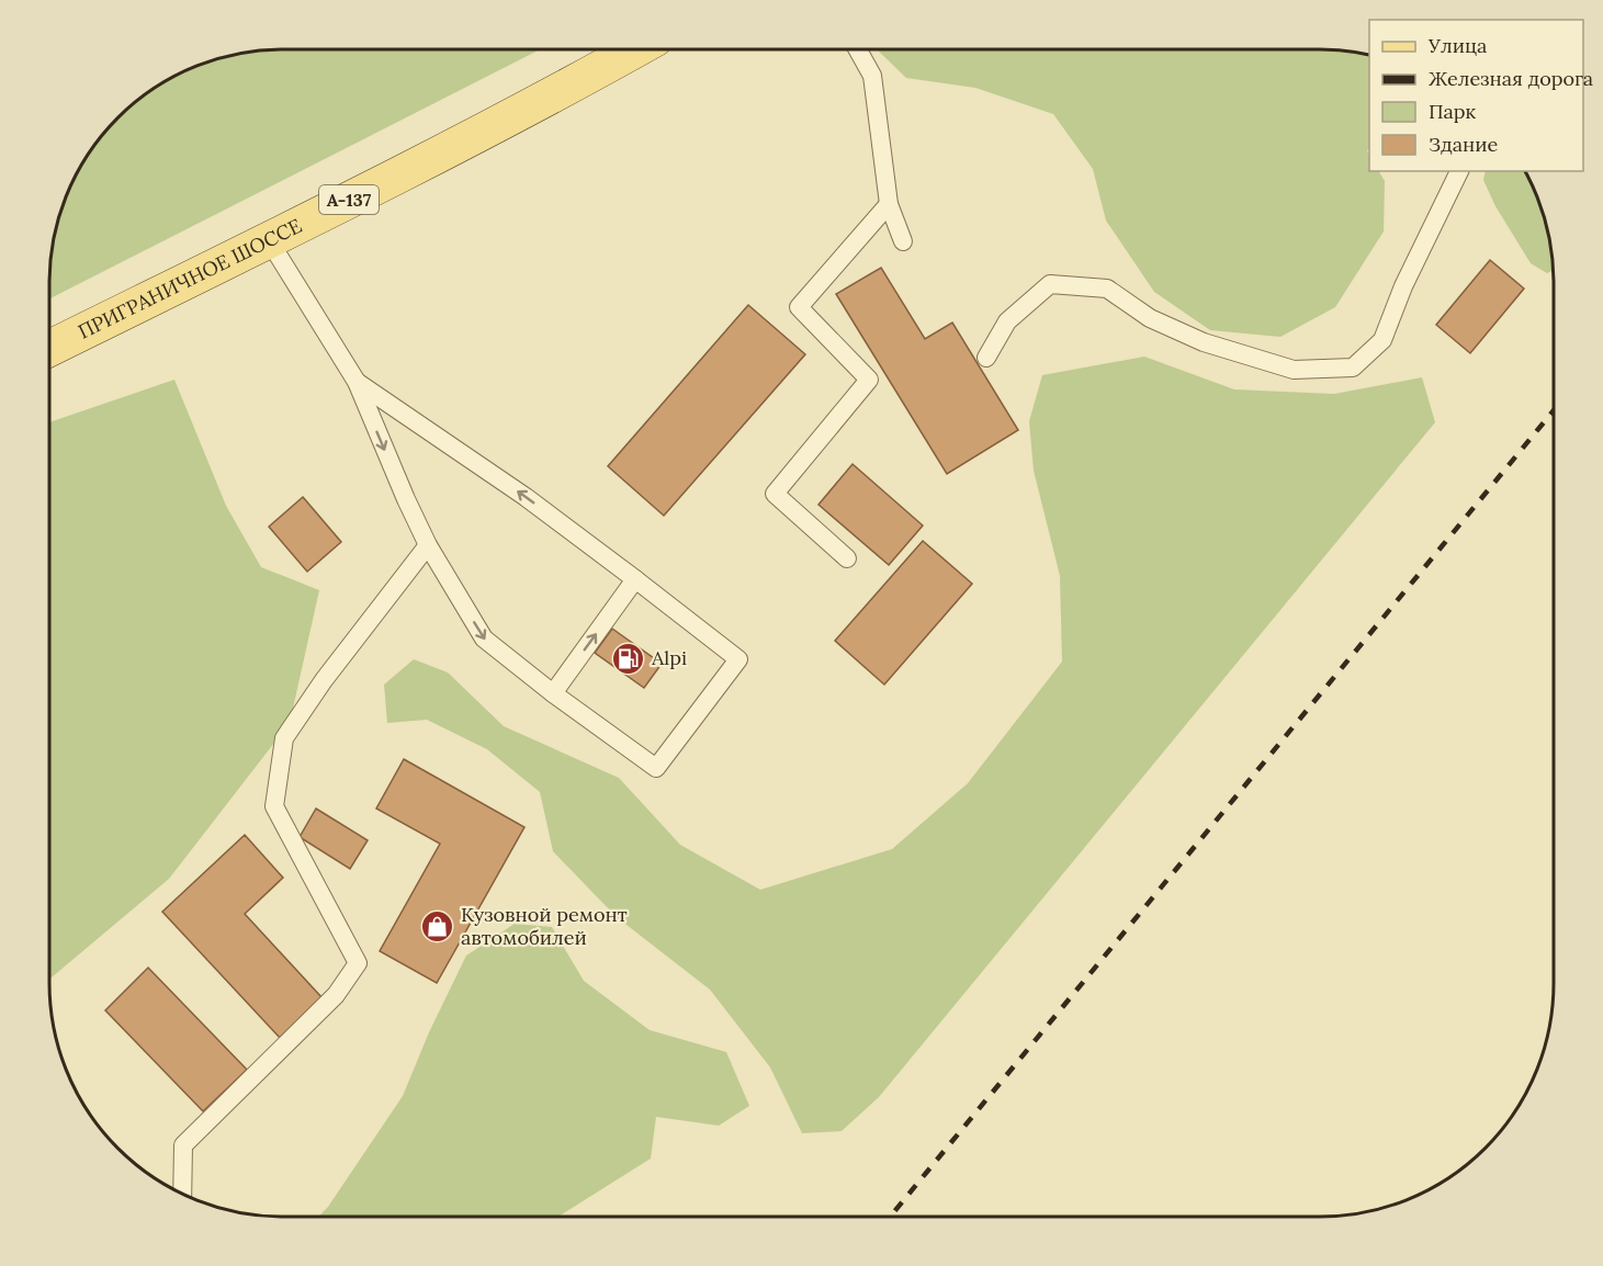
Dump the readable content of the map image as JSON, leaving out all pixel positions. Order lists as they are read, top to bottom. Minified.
{"streets":{"main road":["А-137","ПРИГРАНИЧНОЕ ШОССЕ"]},"places":{"fuel station":["Alpi"],"shop":["Кузовной ремонт автомобилей"]},"legend":["Улица","Железная дорога","Парк","Здание"]}
